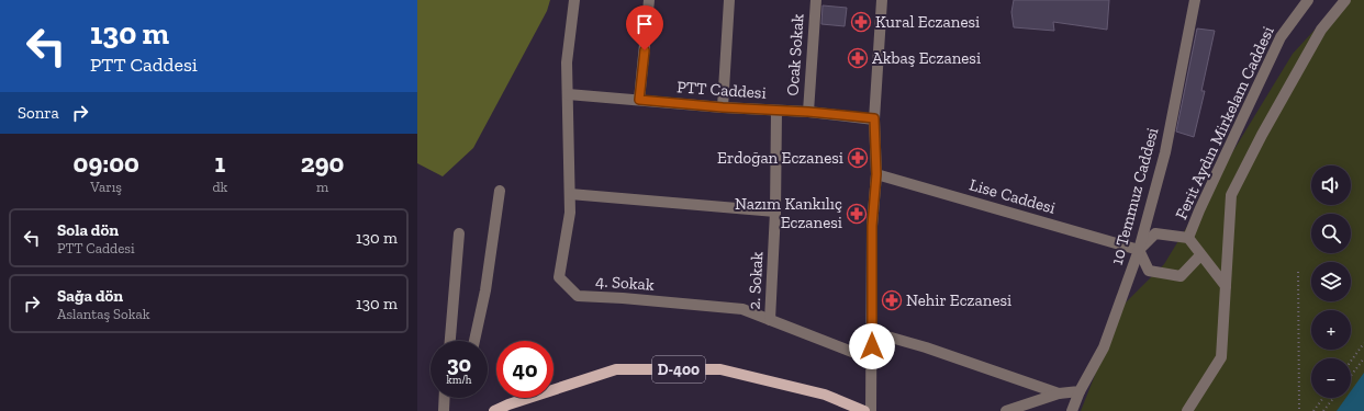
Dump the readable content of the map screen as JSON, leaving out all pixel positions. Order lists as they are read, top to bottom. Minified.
{"streets":{"main road":["D-400"],"street":["Ocak Sokak","PTT Caddesi","Ferit Aydın Mirkelam Caddesi","Lise Caddesi","10 Temmuz Caddesi","2. Sokak","4. Sokak"]},"crossings":[["Ocak Sokak","PTT Caddesi"],["PTT Caddesi","2. Sokak"],["PTT Caddesi","4. Sokak"],["Ferit Aydın Mirkelam Caddesi","Lise Caddesi"],["Ferit Aydın Mirkelam Caddesi","10 Temmuz Caddesi"],["Lise Caddesi","10 Temmuz Caddesi"],["2. Sokak","4. Sokak"]],"places":{"pharmacy":["Kural Eczanesi","Akbaş Eczanesi","Erdoğan Eczanesi","Nazım Kankılıç Eczanesi","Nehir Eczanesi"]},"page":{"turn":["130 m","PTT Caddesi"],"then":"Sonra","eta":["09:00","Varış","1","dk","290","m"],"map_buttons":["+","−"],"list":[{"name":"Sola dön","note":"PTT Caddesi","value":"130 m"},{"name":"Sağa dön","note":"Aslantaş Sokak","value":"130 m"}],"speed":"30 km/h","limit":"40"}}
